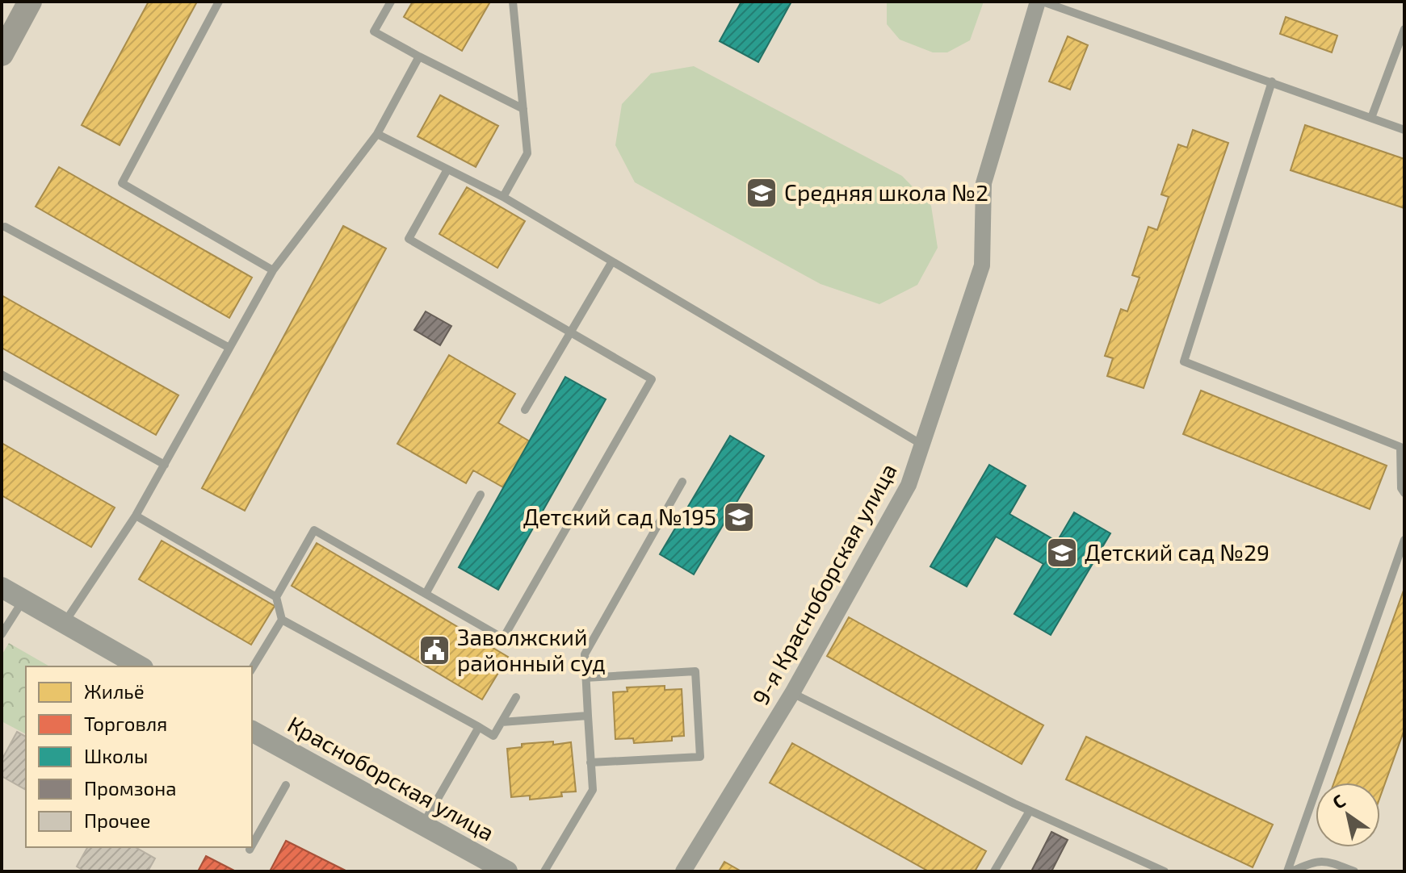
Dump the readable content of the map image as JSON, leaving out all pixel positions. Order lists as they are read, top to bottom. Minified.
{"streets":{"street":["9-я Красноборская улица","Красноборская улица"]},"places":{"school or university":["Средняя школа №2","Детский сад №195","Детский сад №29"],"public building":["Заволжский районный суд"]},"legend":["Жильё","Торговля","Школы","Промзона","Прочее"],"north":"top left"}
